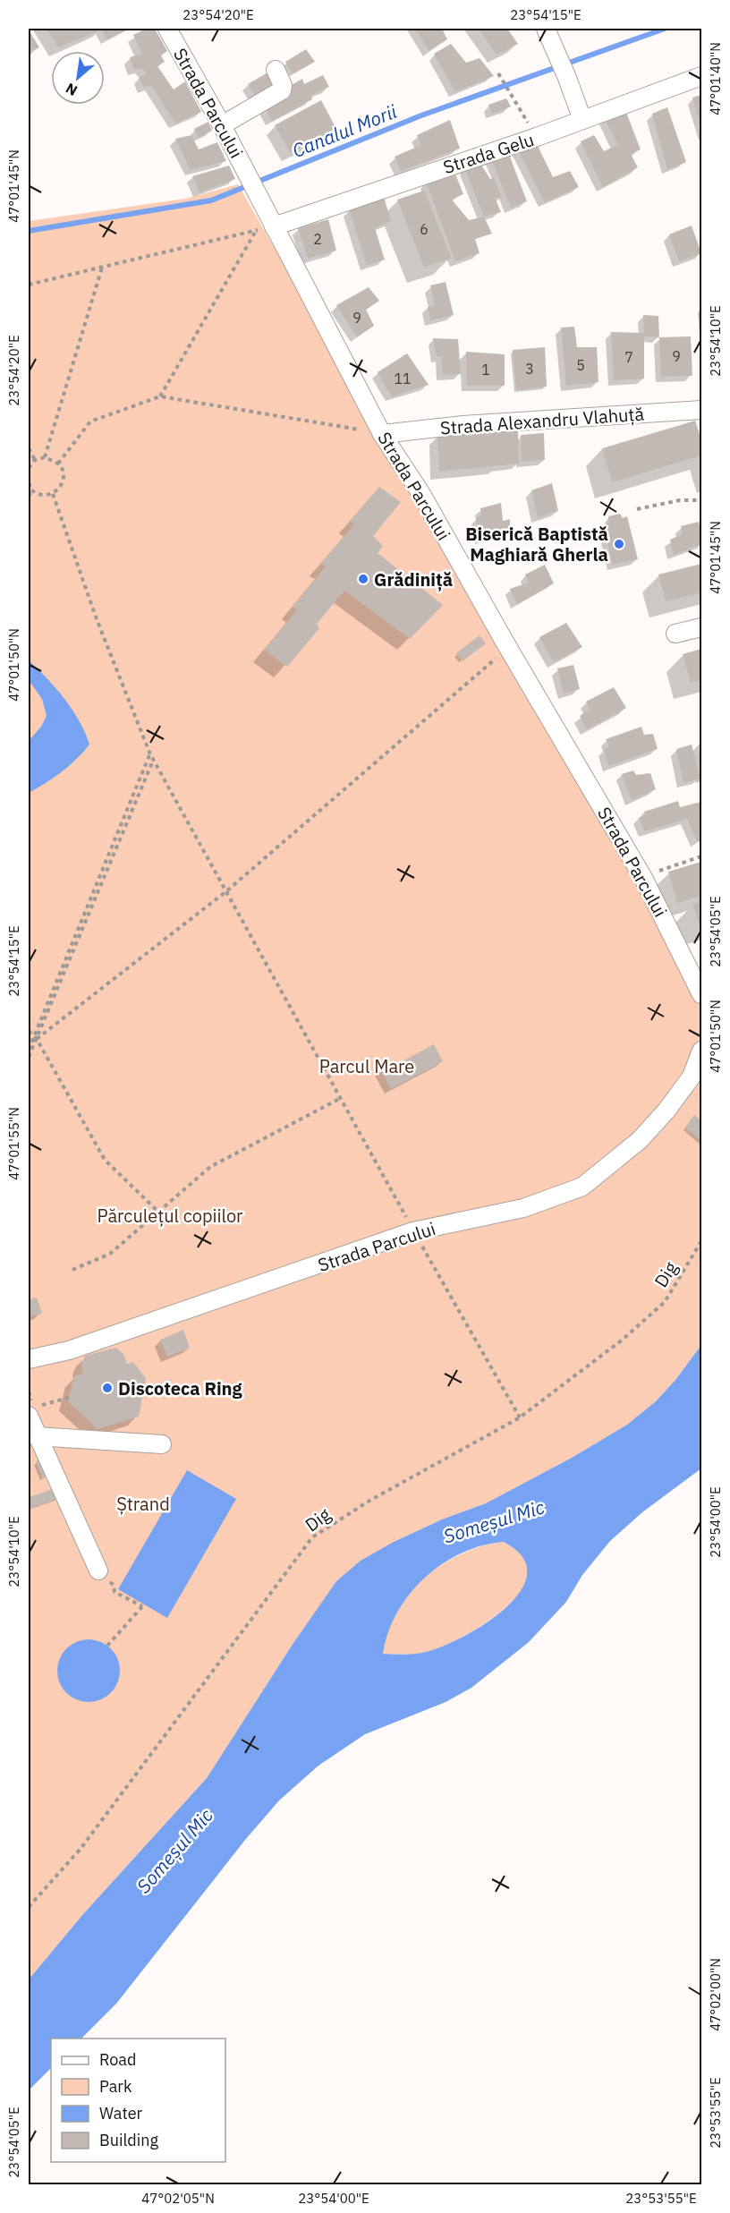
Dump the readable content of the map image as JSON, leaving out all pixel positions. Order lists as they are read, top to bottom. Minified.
{"streets":{"street":["Strada Parcului","Strada Gelu","Strada Alexandru Vlahuță"],"path":["Dig"]},"crossings":[["Strada Parcului","Strada Gelu"],["Strada Parcului","Strada Alexandru Vlahuță"]],"water":["Canalul Morii","Someșul Mic"],"parks":["Parcul Mare","Părculețul copiilor","Ștrand"],"places":["Biserică Baptistă Maghiară Gherla","Grădiniță","Discoteca Ring"],"house_numbers":["6","2","9","9","7","5","3","1","11"],"legend":["Road","Park","Water","Building"],"north":"bottom left","coordinates":["23°54'20\"E","23°54'15\"E","47°01'40\"N","47°01'45\"N","23°54'10\"E","47°01'50\"N","23°54'05\"E","47°01'55\"N","23°54'00\"E","47°02'00\"N","23°53'55\"E","47°02'05\"N"]}
